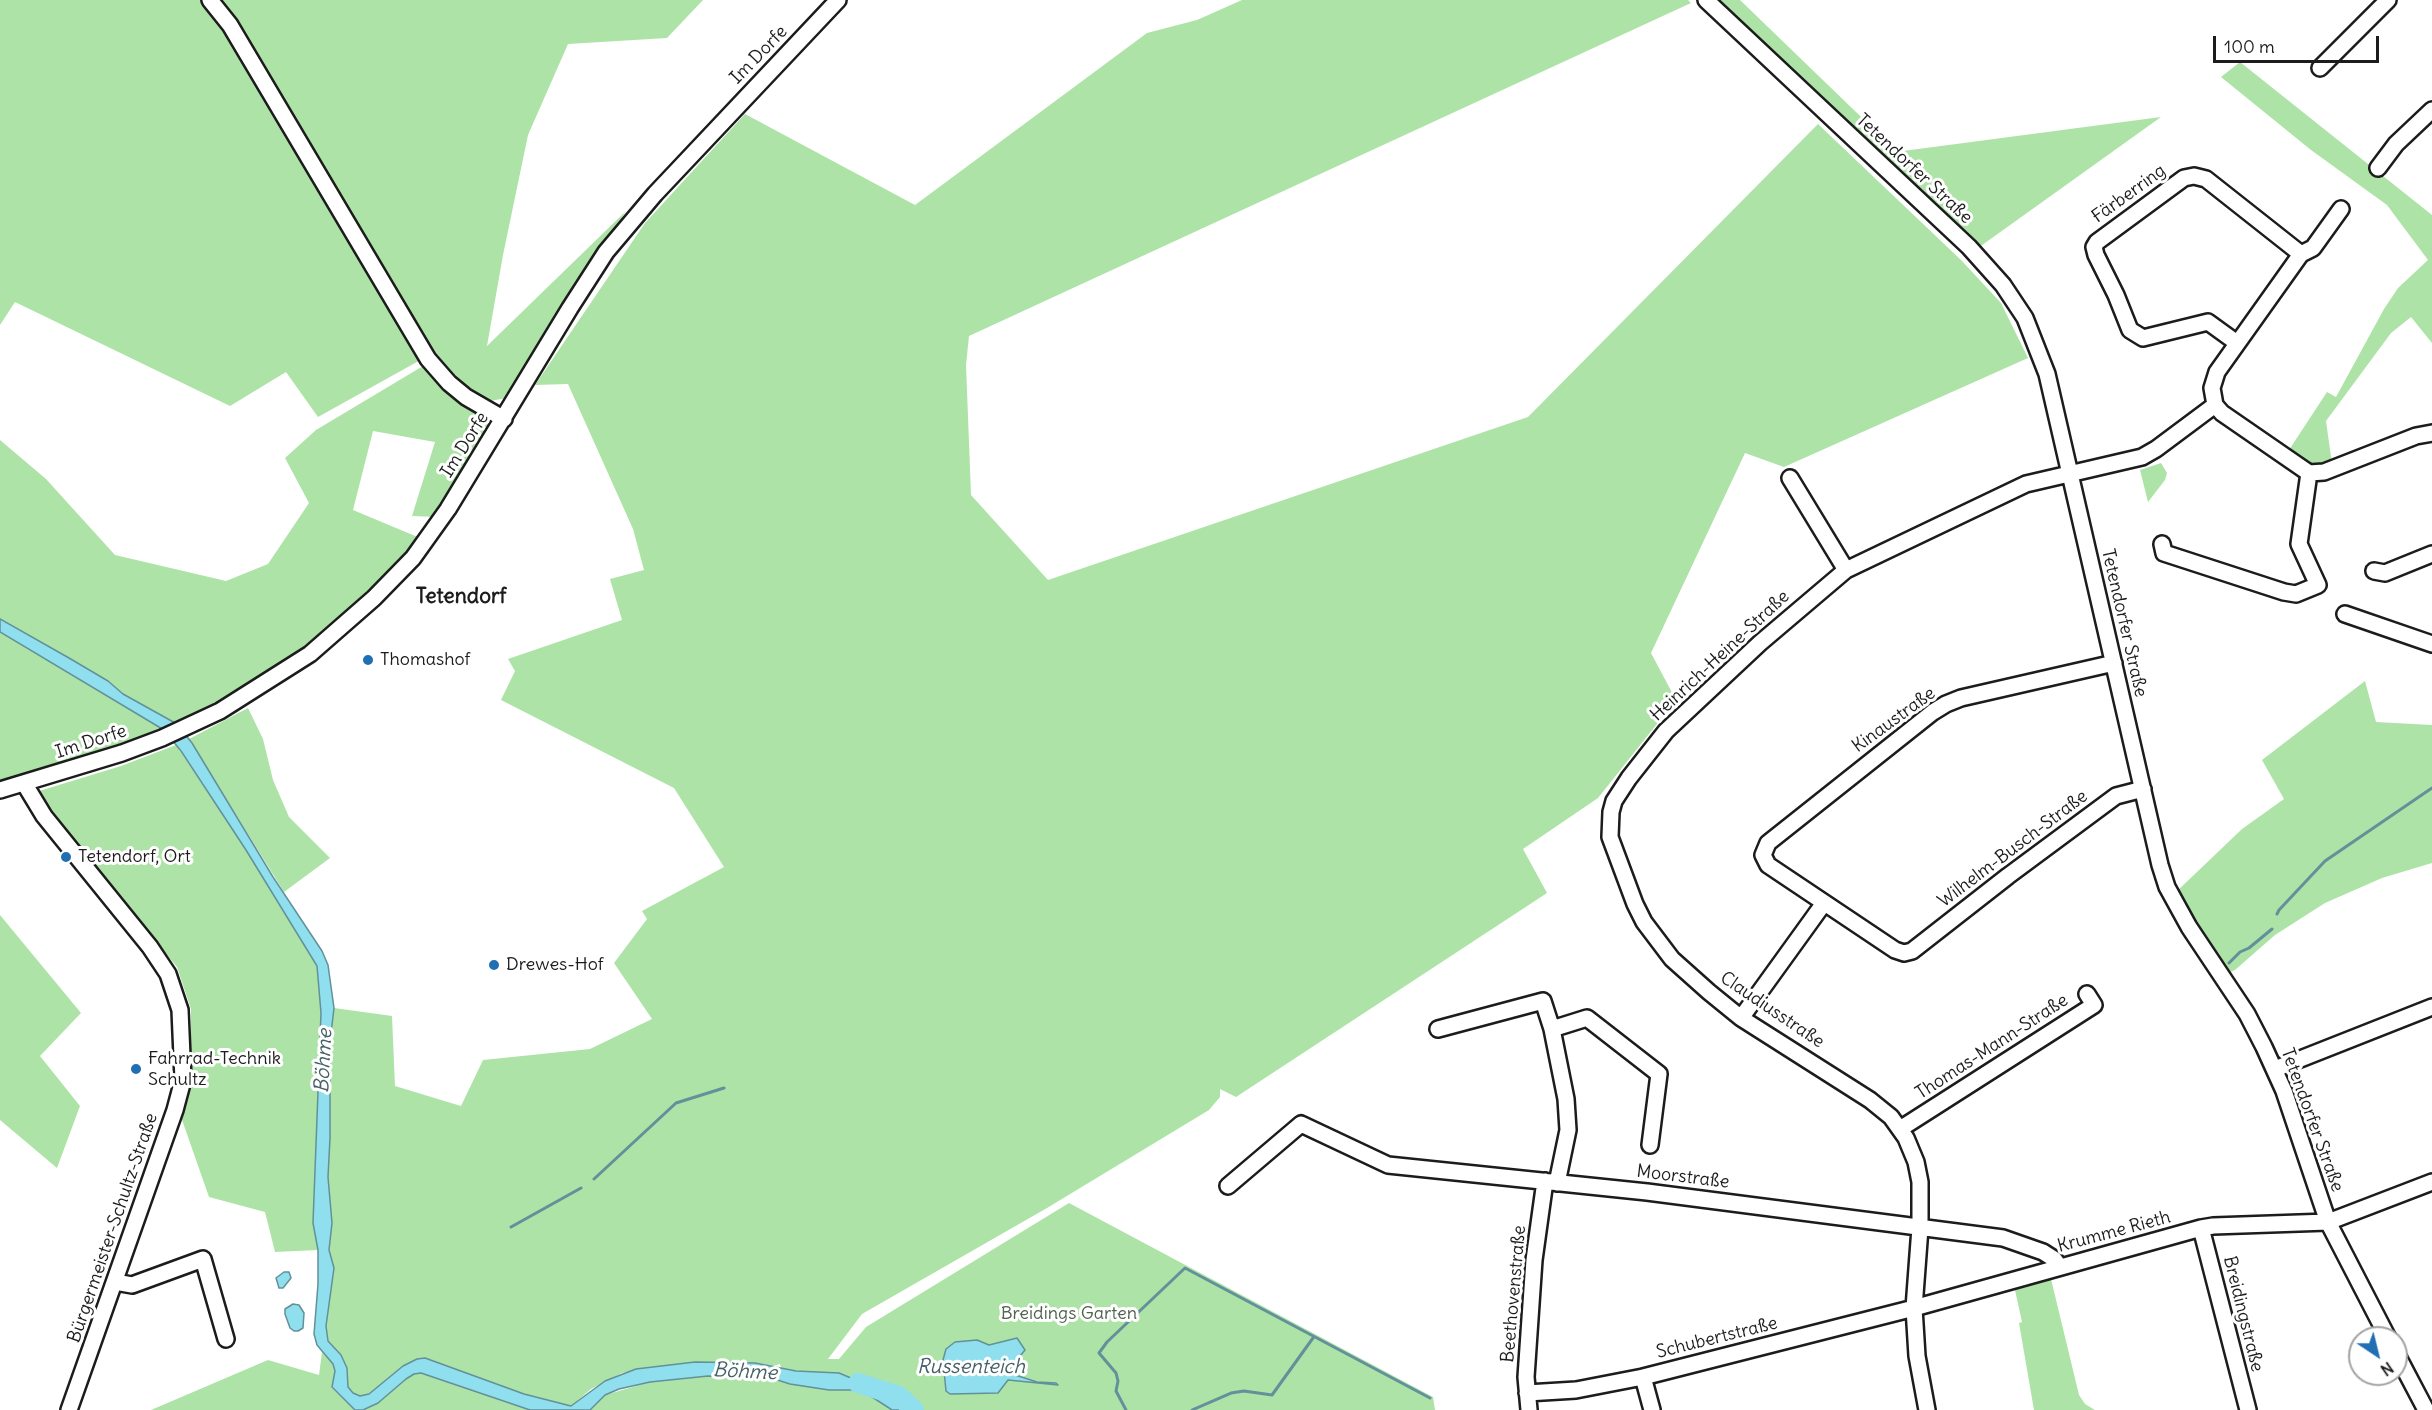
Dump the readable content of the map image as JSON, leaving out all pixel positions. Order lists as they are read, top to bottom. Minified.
{"streets":{"street":["Im Dorfe","Tetendorfer Straße","Färberring","Heinrich-Heine-Straße","Kinaustraße","Wilhelm-Busch-Straße","Claudiusstraße","Thomas-Mann-Straße","Moorstraße","Bürgermeister-Schultz-Straße","Krumme Rieth","Beethovenstraße","Breidingstraße","Schubertstraße"]},"crossings":[["Im Dorfe","Bürgermeister-Schultz-Straße"],["Tetendorfer Straße","Heinrich-Heine-Straße"],["Tetendorfer Straße","Kinaustraße"],["Tetendorfer Straße","Wilhelm-Busch-Straße"],["Tetendorfer Straße","Krumme Rieth"],["Heinrich-Heine-Straße","Claudiusstraße"],["Kinaustraße","Wilhelm-Busch-Straße"],["Claudiusstraße","Thomas-Mann-Straße"],["Claudiusstraße","Moorstraße"],["Claudiusstraße","Krumme Rieth"],["Claudiusstraße","Schubertstraße"],["Moorstraße","Krumme Rieth"],["Moorstraße","Beethovenstraße"],["Krumme Rieth","Breidingstraße"],["Krumme Rieth","Schubertstraße"],["Beethovenstraße","Schubertstraße"]],"districts":["Tetendorf"],"water":["Böhme","Russenteich"],"parks":["Breidings Garten"],"places":["Thomashof","Tetendorf, Ort","Drewes-Hof","Fahrrad-Technik Schultz"],"scale_bar":"100 m","north":"bottom right"}
